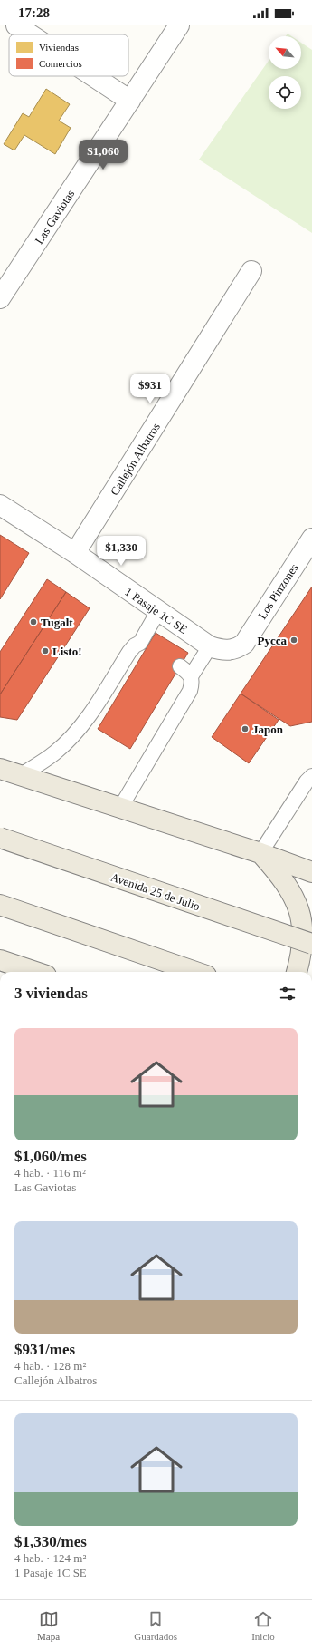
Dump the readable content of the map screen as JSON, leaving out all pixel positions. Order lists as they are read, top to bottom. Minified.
{"streets":{"main road":["Avenida 25 de Julio"],"street":["Las Gaviotas","Callejón Albatros","Los Pinzones","1 Pasaje 1C SE"]},"crossings":[["Callejón Albatros","1 Pasaje 1C SE"],["Los Pinzones","1 Pasaje 1C SE"]],"places":["Tugalt","Pycca","Listo!","Japon"],"legend":["Viviendas","Comercios"],"north":"top left","page":{"status":"17:28","price":["$1,060","$931","$1,330"],"heading":"3 viviendas","list":[{"name":"$1,060/mes","note":"4 hab. · 116 m² · Las Gaviotas"},{"name":"$931/mes","note":"4 hab. · 128 m² · Callejón Albatros"},{"name":"$1,330/mes","note":"4 hab. · 124 m² · 1 Pasaje 1C SE"}],"tabs":["Mapa","Guardados","Inicio"]}}
